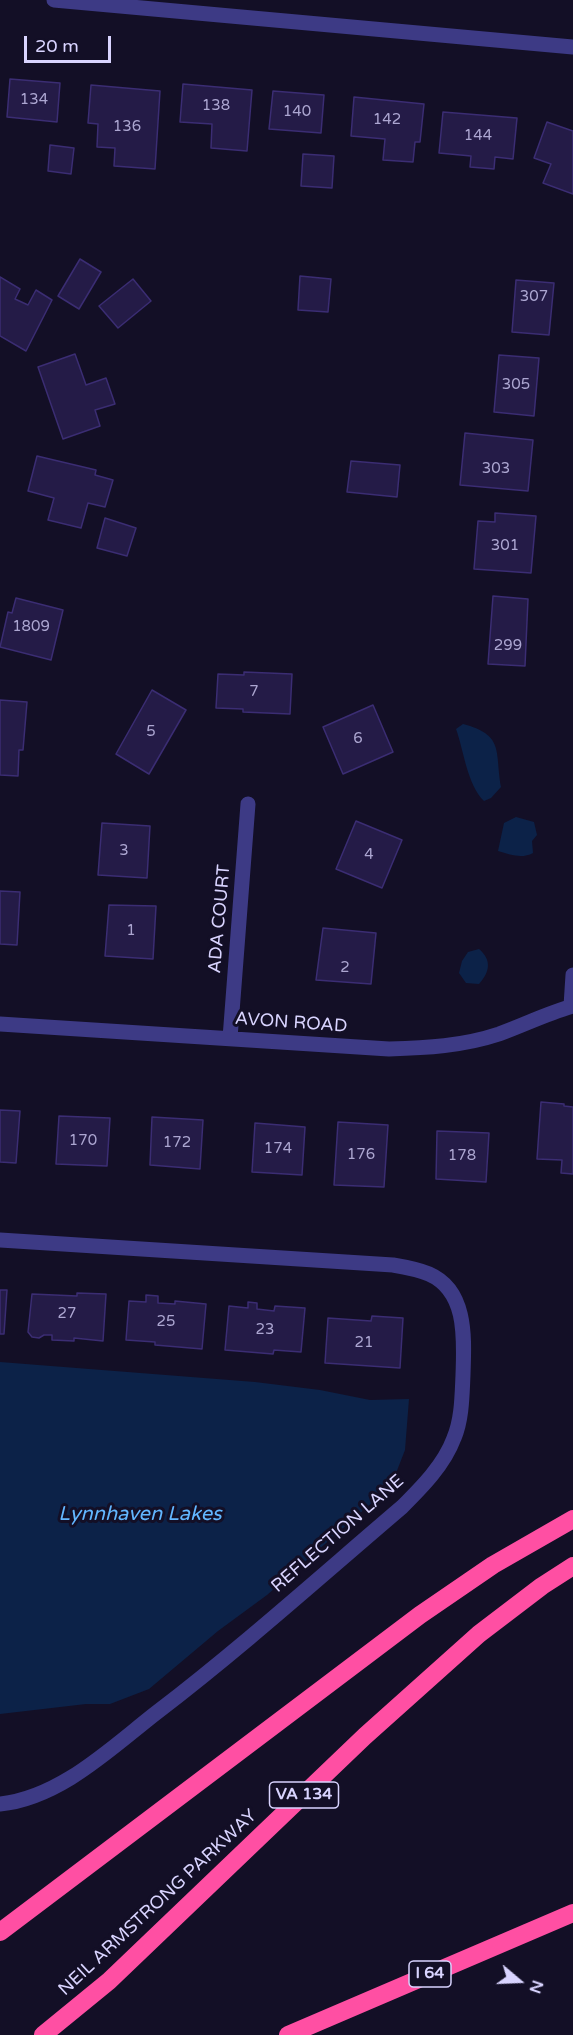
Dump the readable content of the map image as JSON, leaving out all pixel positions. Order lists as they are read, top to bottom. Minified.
{"streets":{"highway":["VA 134","NEIL ARMSTRONG PARKWAY","I 64"],"street":["ADA COURT","AVON ROAD","REFLECTION LANE"]},"crossings":[["ADA COURT","AVON ROAD"]],"water":["Lynnhaven Lakes"],"house_numbers":["134","138","140","142","136","144","307","305","303","301","1809","299","7","5","6","3","4","1","2","170","172","174","176","178","27","25","23","21"],"scale_bar":"20 m","north":"right"}
